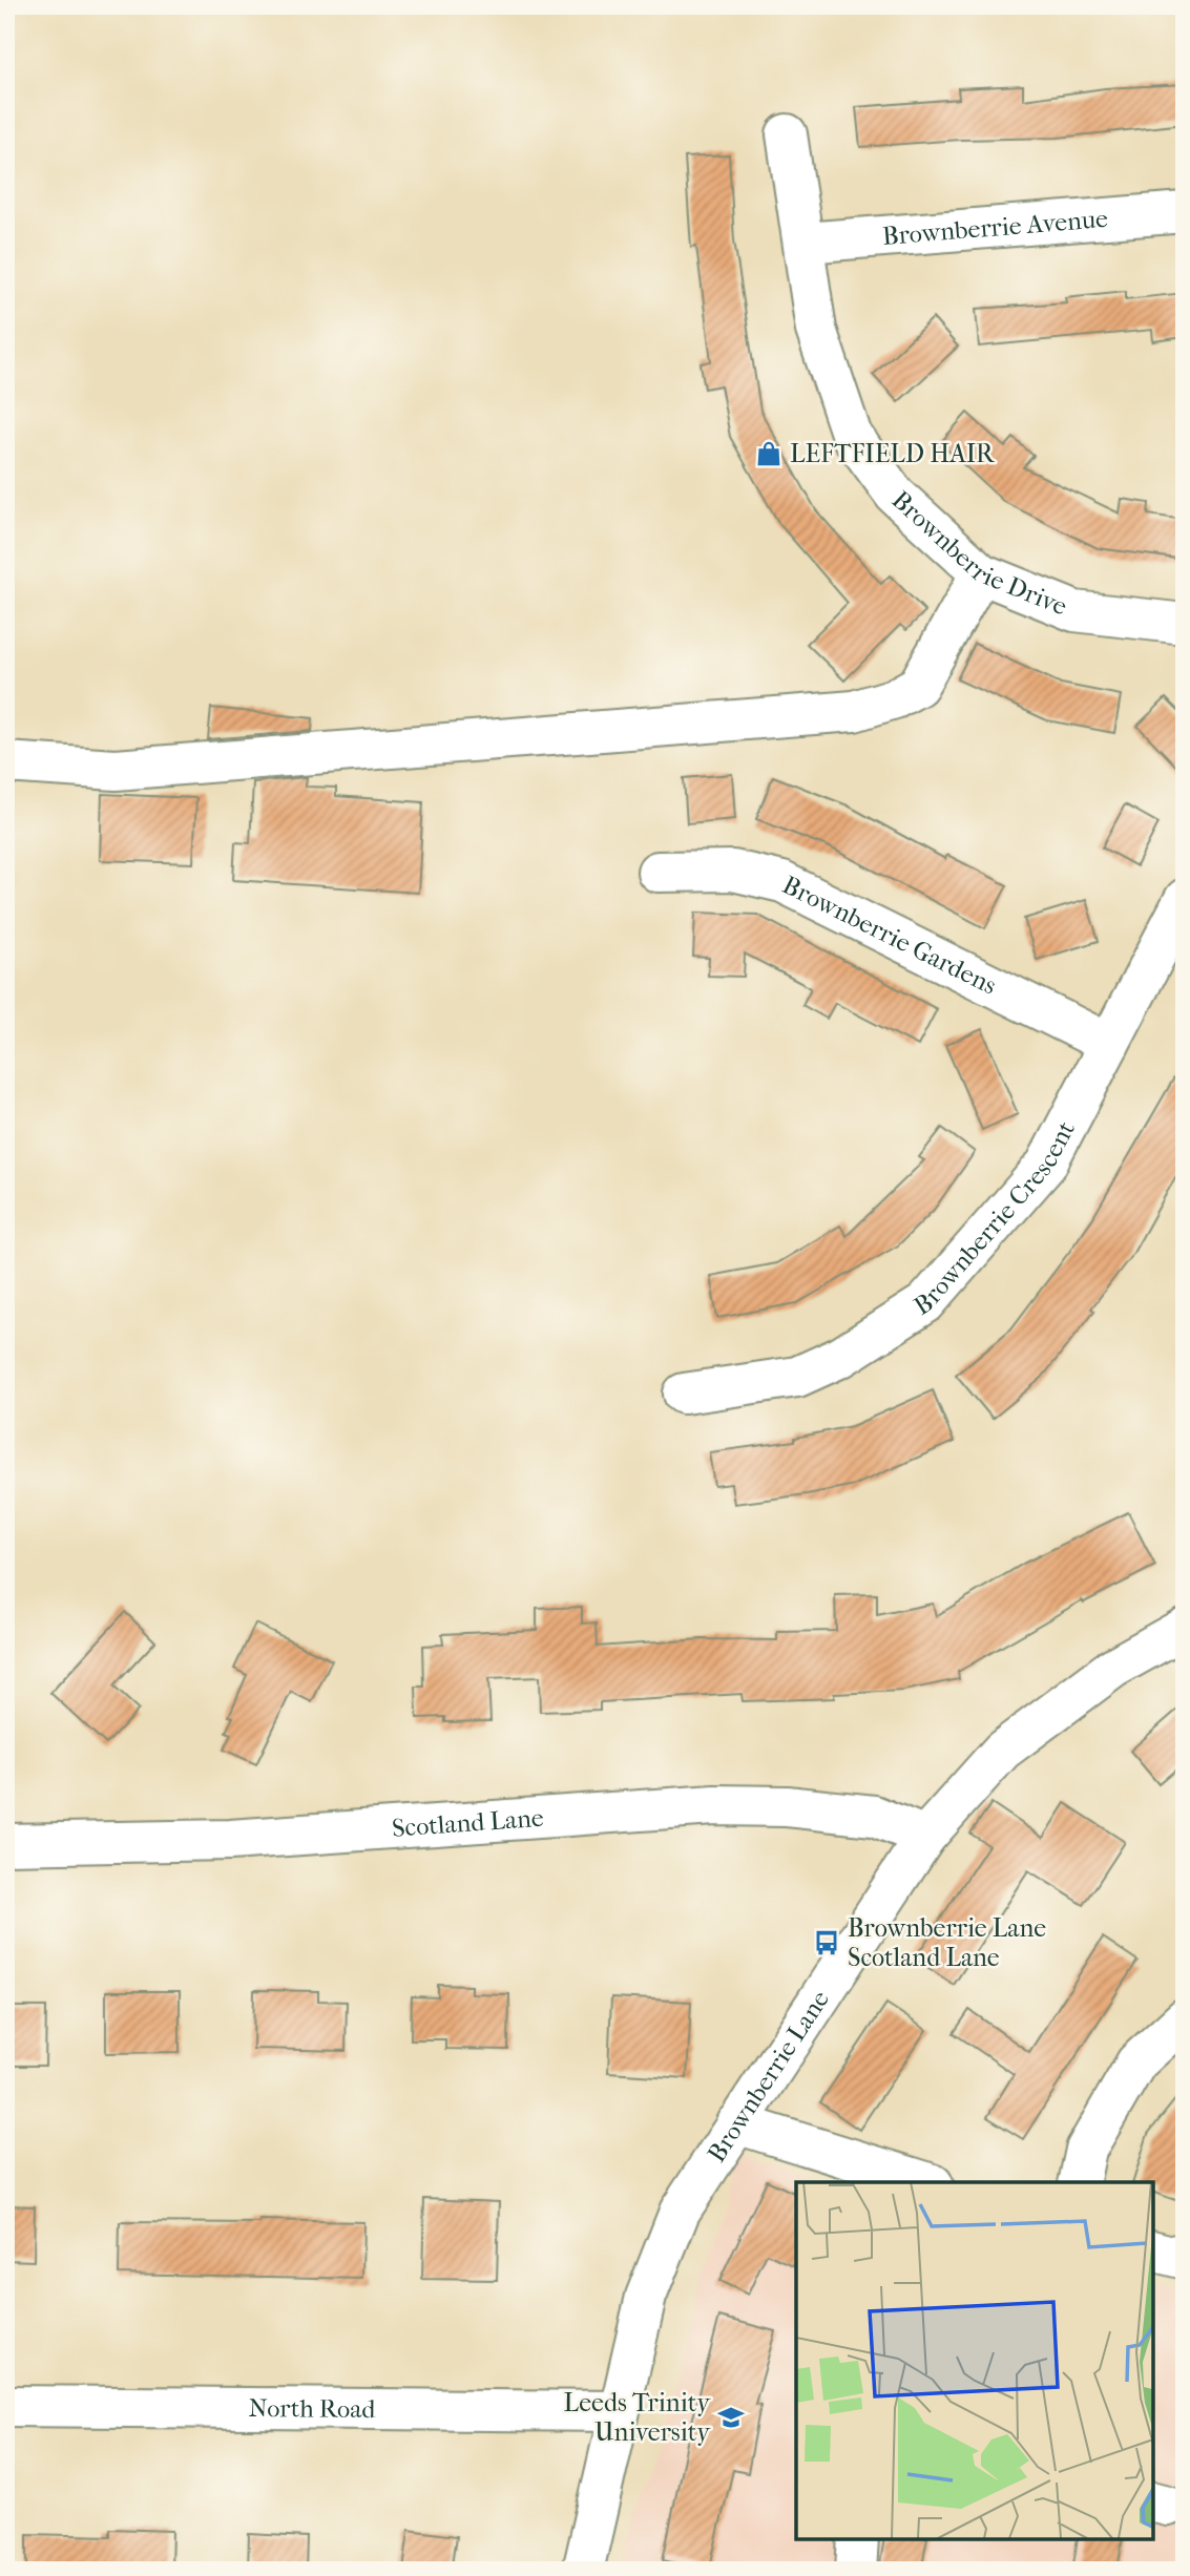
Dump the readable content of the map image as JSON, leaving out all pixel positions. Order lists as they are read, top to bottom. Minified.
{"streets":{"street":["Brownberrie Avenue","Brownberrie Drive","Brownberrie Gardens","Brownberrie Crescent","Scotland Lane","Brownberrie Lane","North Road"]},"crossings":[["Brownberrie Avenue","Brownberrie Drive"],["Brownberrie Gardens","Brownberrie Crescent"],["Scotland Lane","Brownberrie Lane"],["Brownberrie Lane","North Road"]],"places":{"shop":["LEFTFIELD HAIR"],"bus stop":["Brownberrie Lane Scotland Lane"],"school or university":["Leeds Trinity University"]}}
